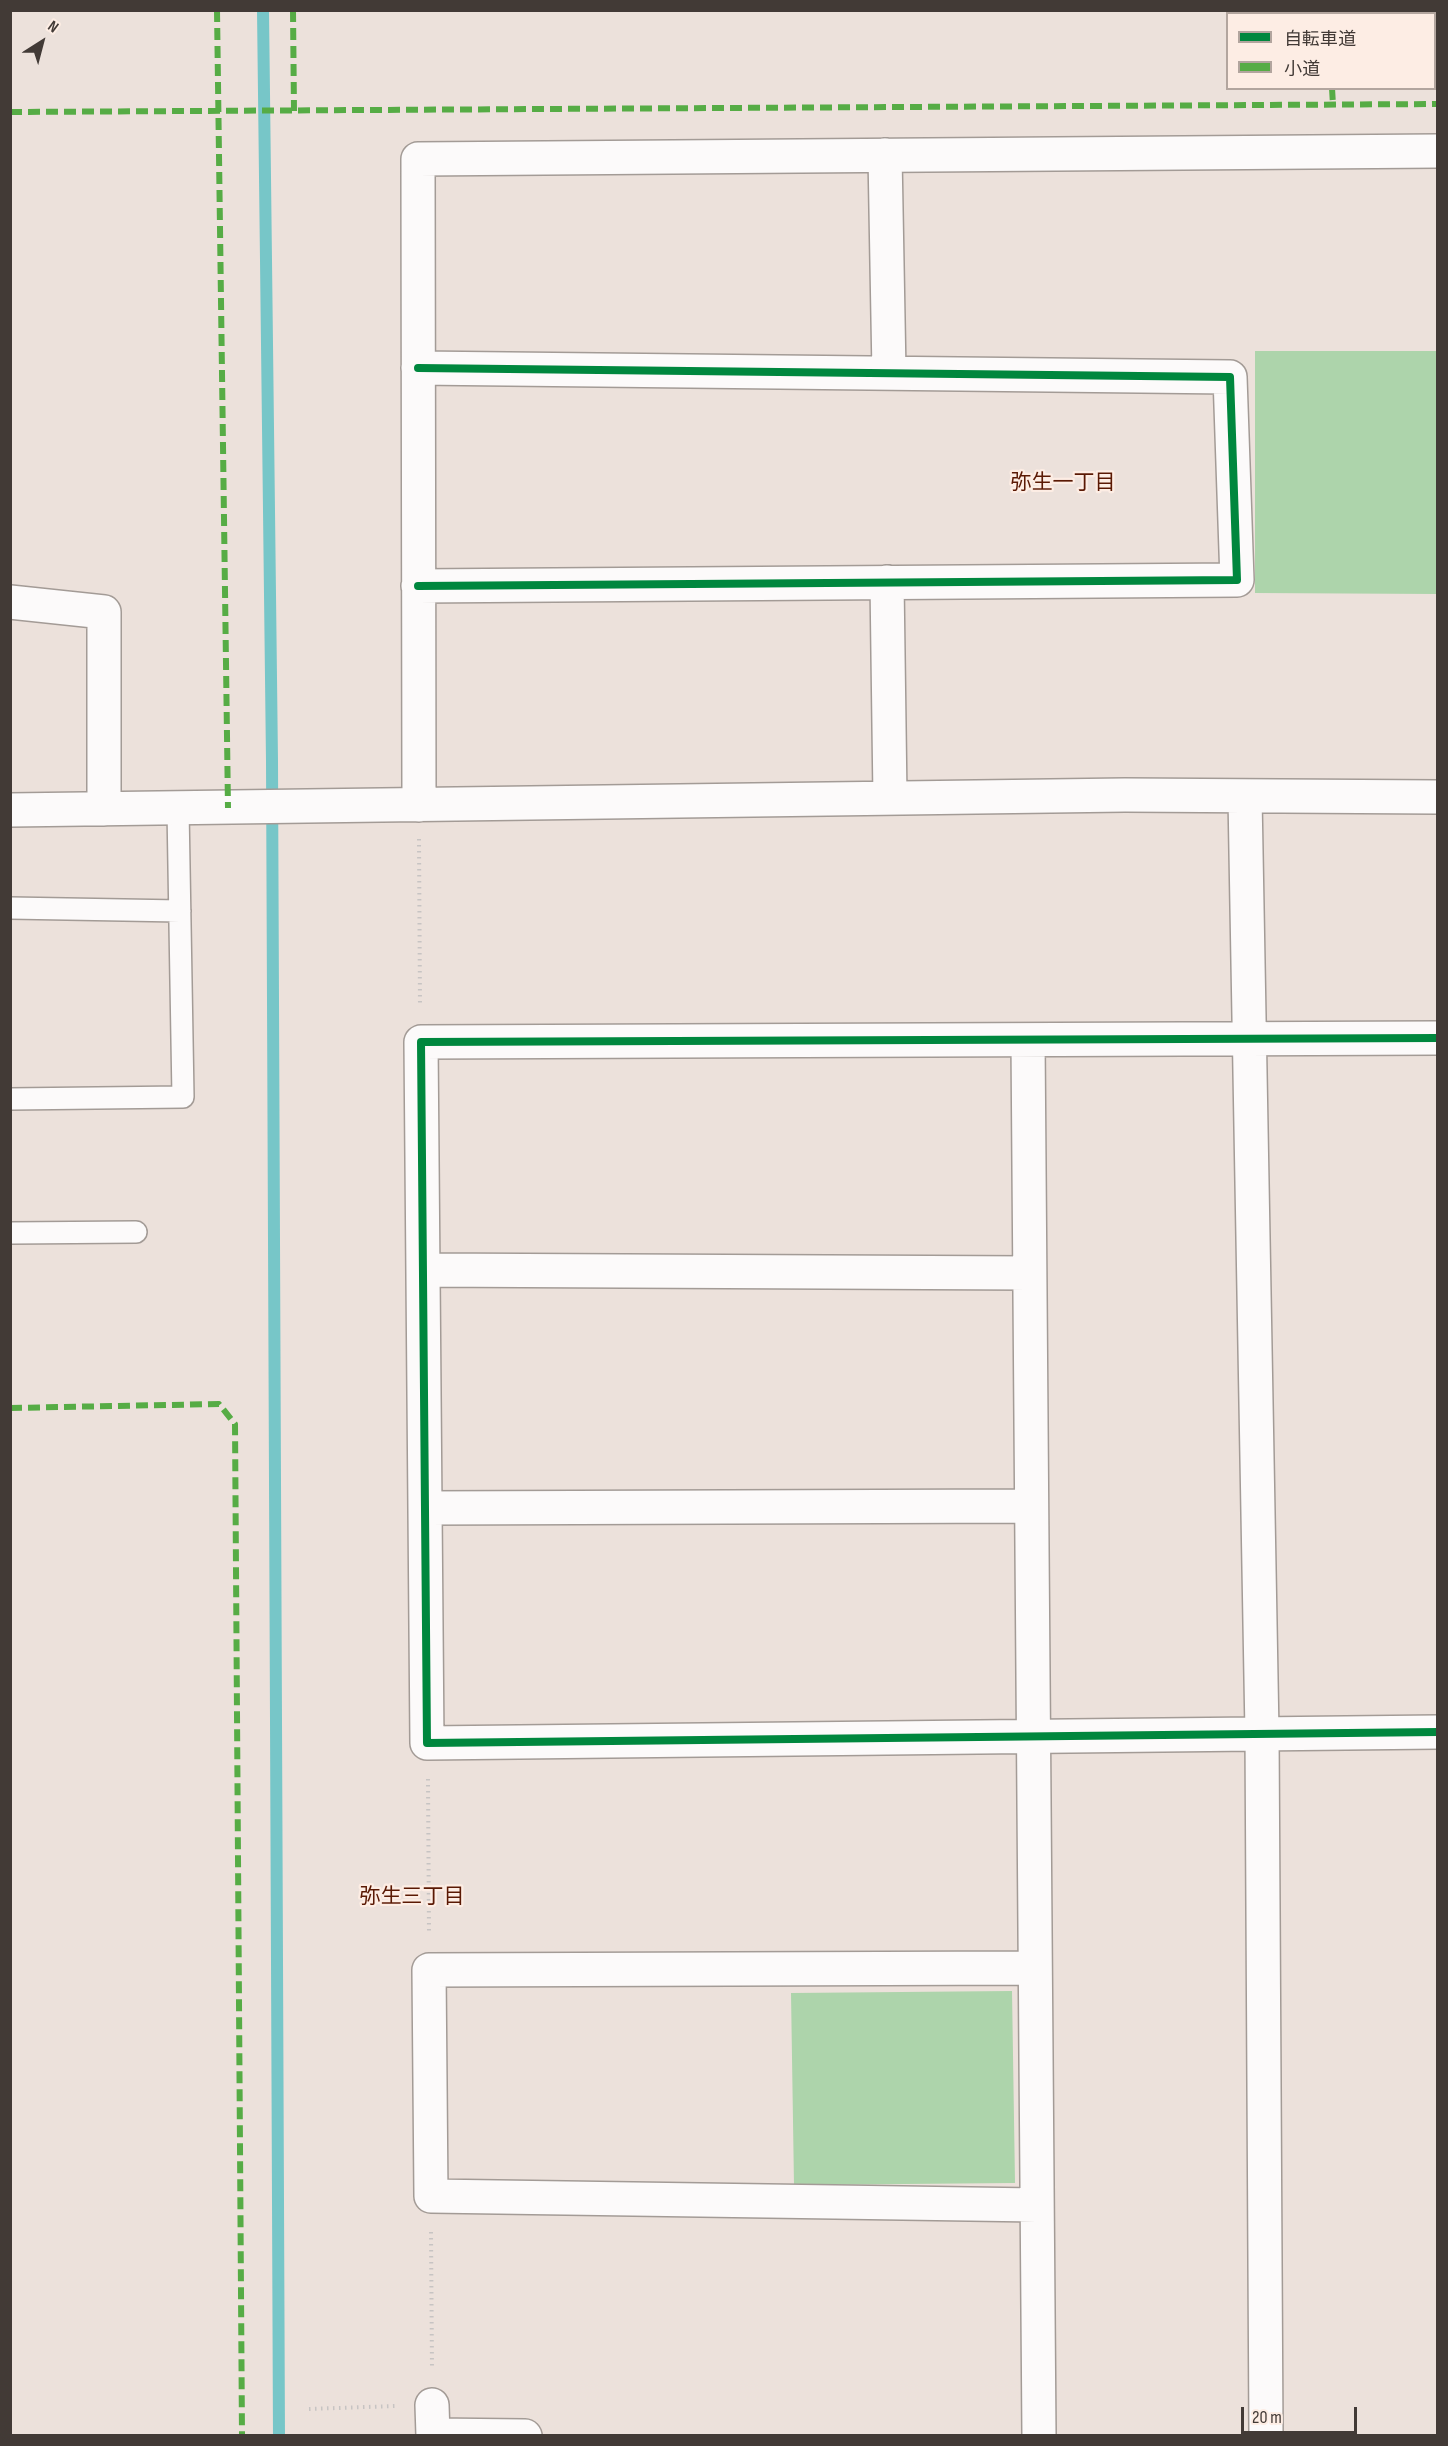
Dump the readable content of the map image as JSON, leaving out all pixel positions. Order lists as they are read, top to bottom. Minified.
{"districts":["弥生一丁目","弥生三丁目"],"legend":["自転車道","小道"],"scale_bar":"20 m","north":"top right"}
